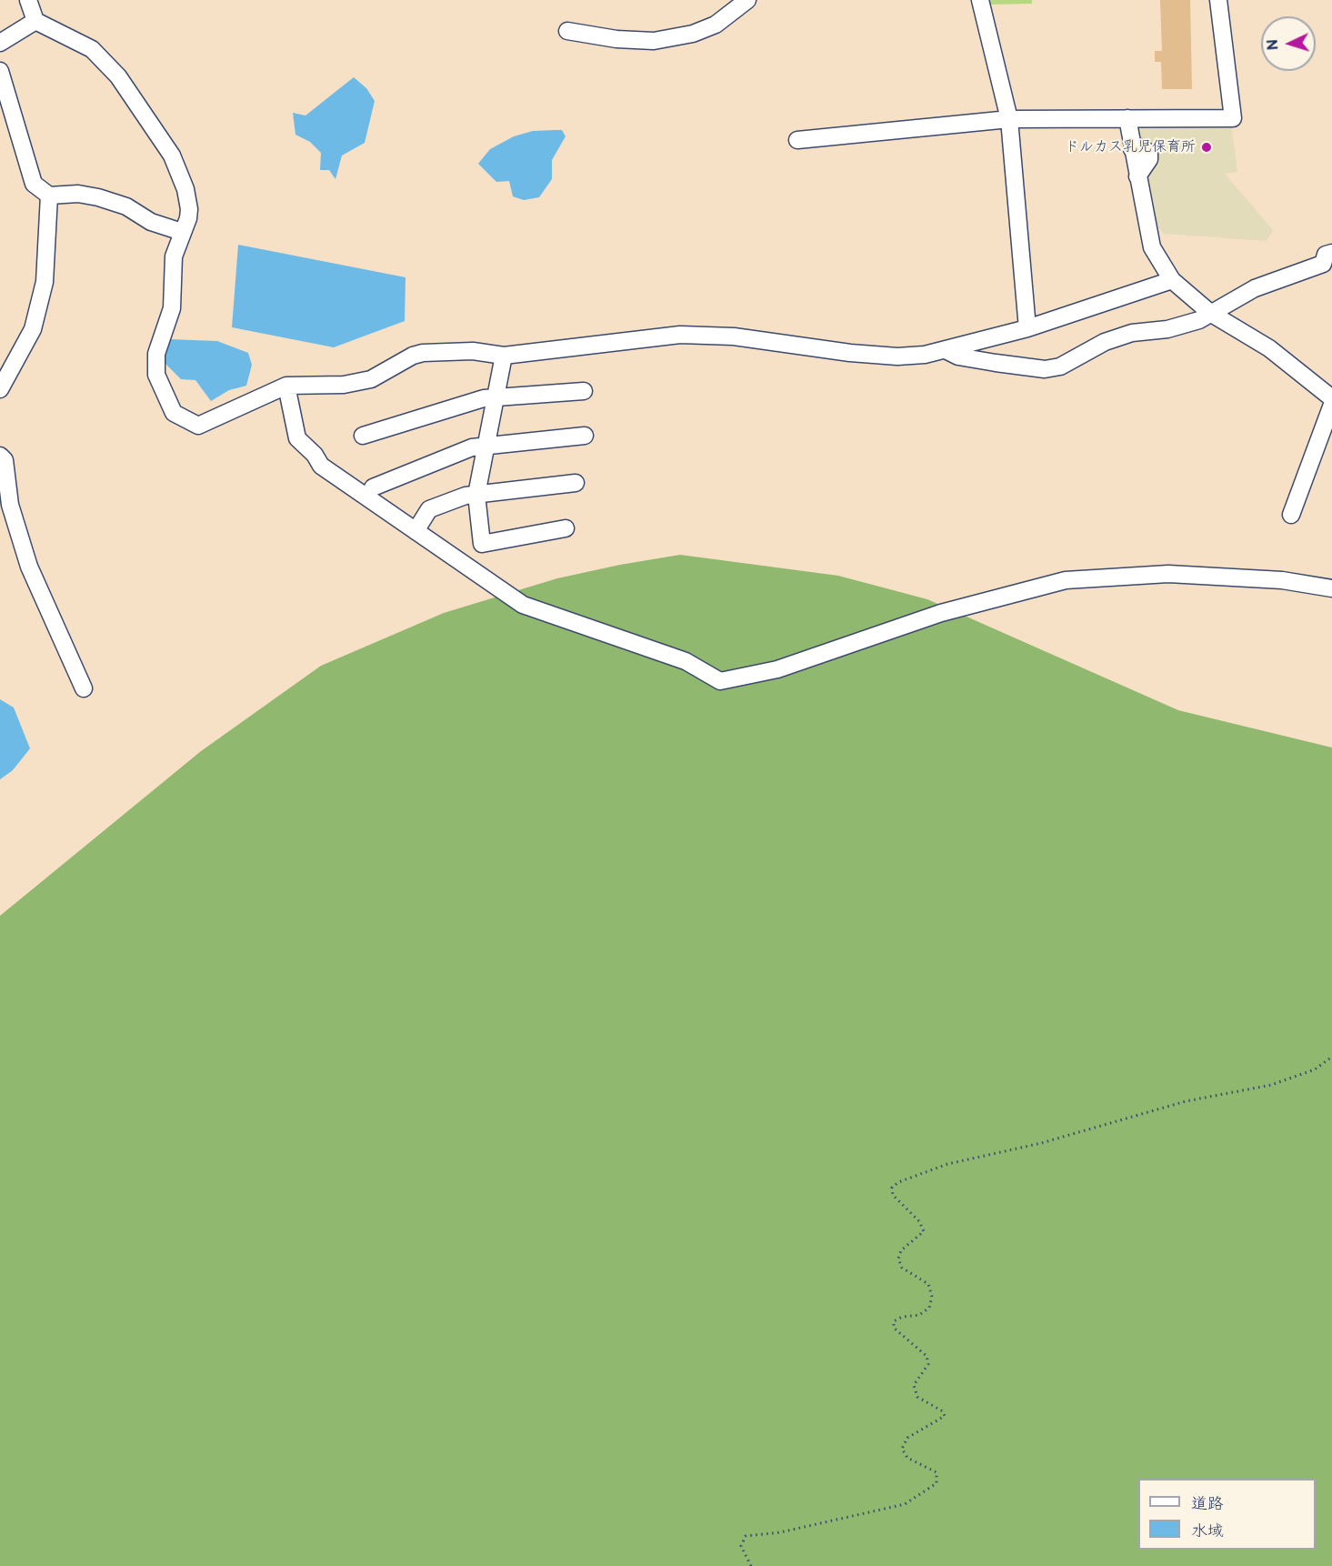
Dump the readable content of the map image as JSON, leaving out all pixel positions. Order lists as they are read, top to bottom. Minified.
{"places":["ドルカス乳児保育所"],"legend":["道路","水域"],"north":"left"}
